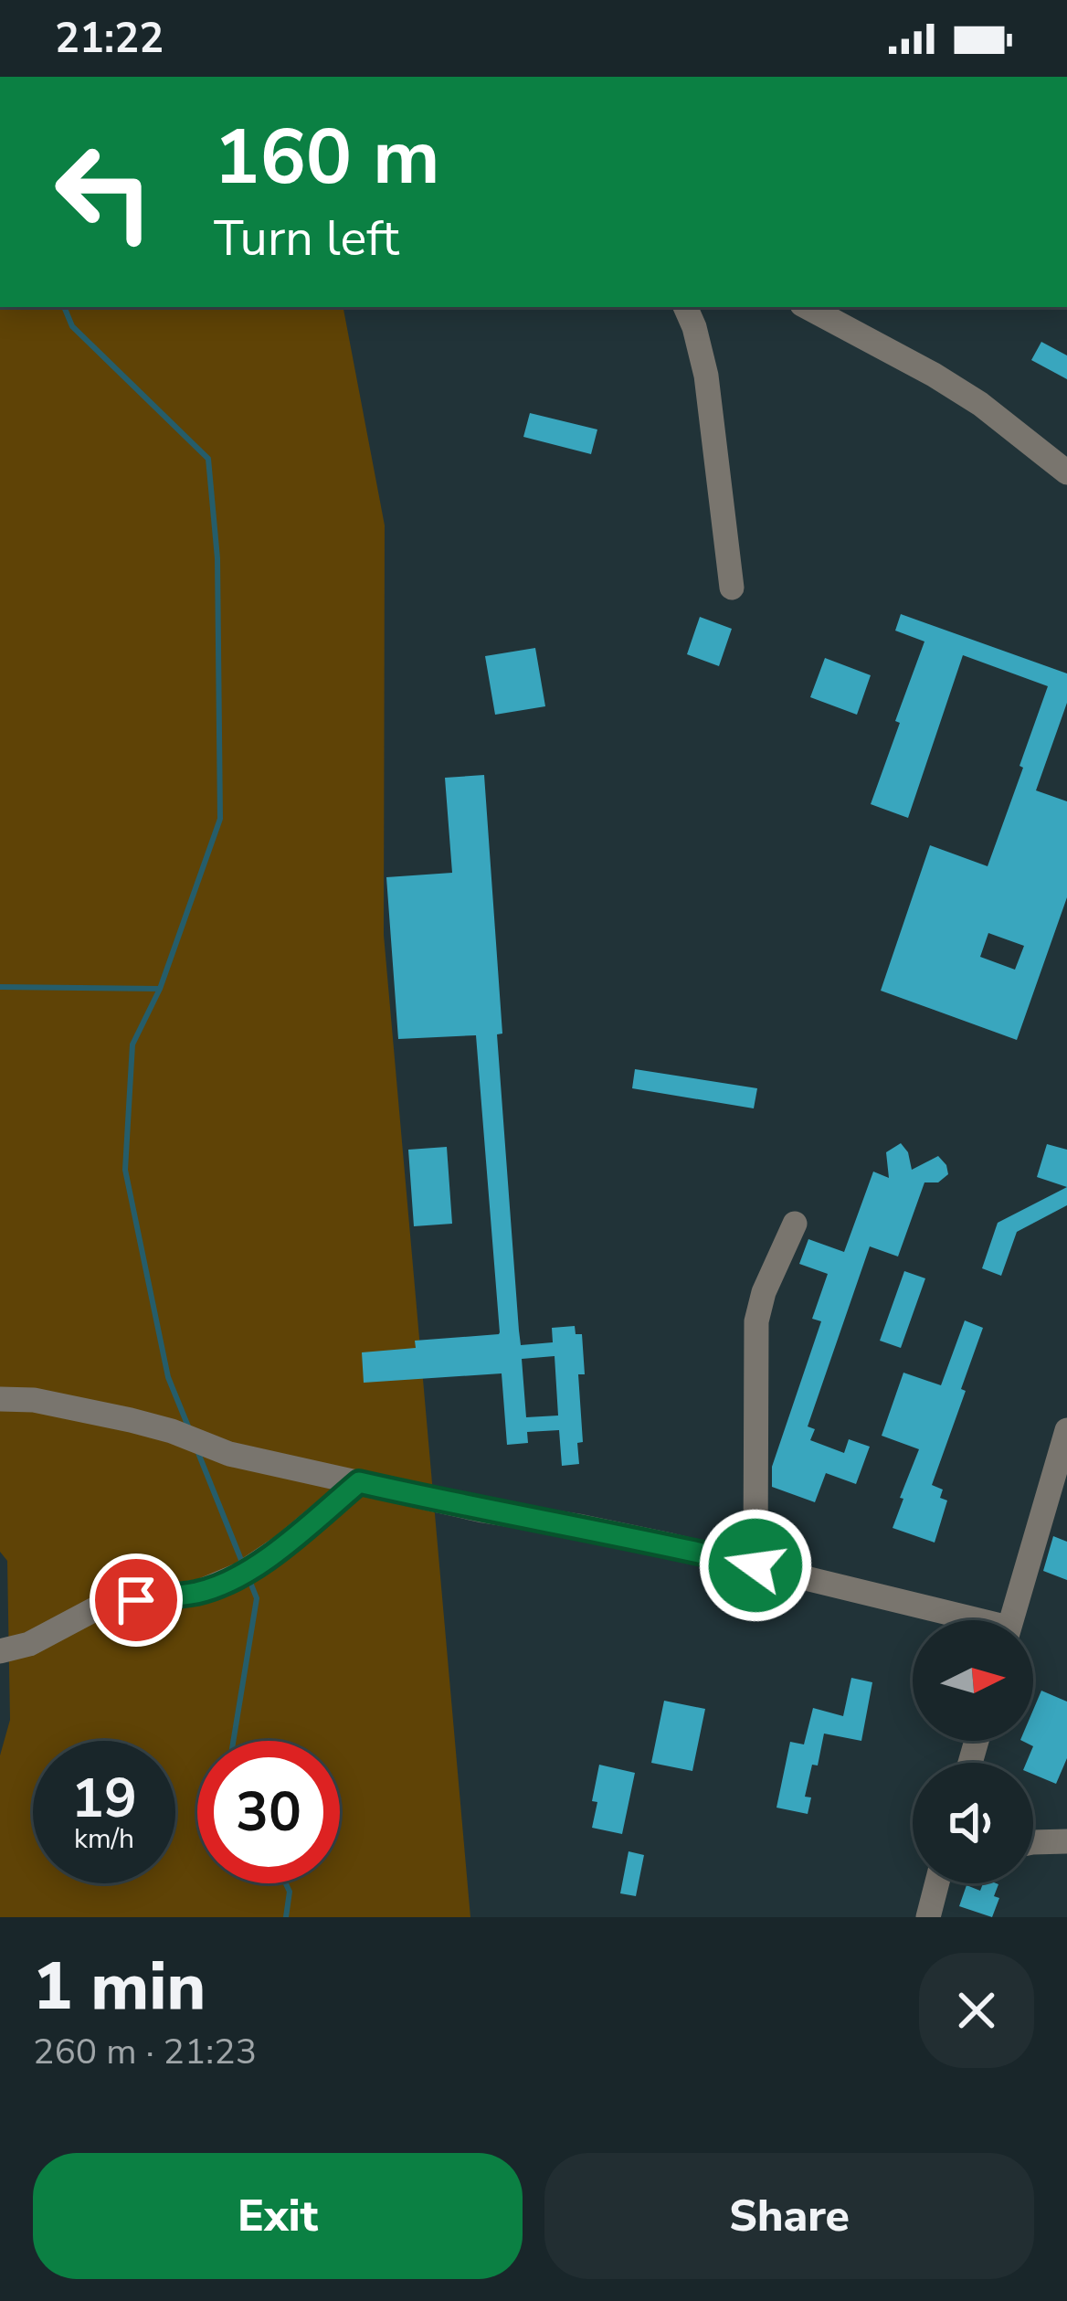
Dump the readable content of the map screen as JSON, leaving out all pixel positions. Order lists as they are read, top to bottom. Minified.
{"north":"right","page":{"status":"21:22","turn":["160 m","Turn left"],"speed":"19 km/h","limit":"30","heading":["1 min","260 m · 21:23"],"buttons":["Exit","Share"]}}
